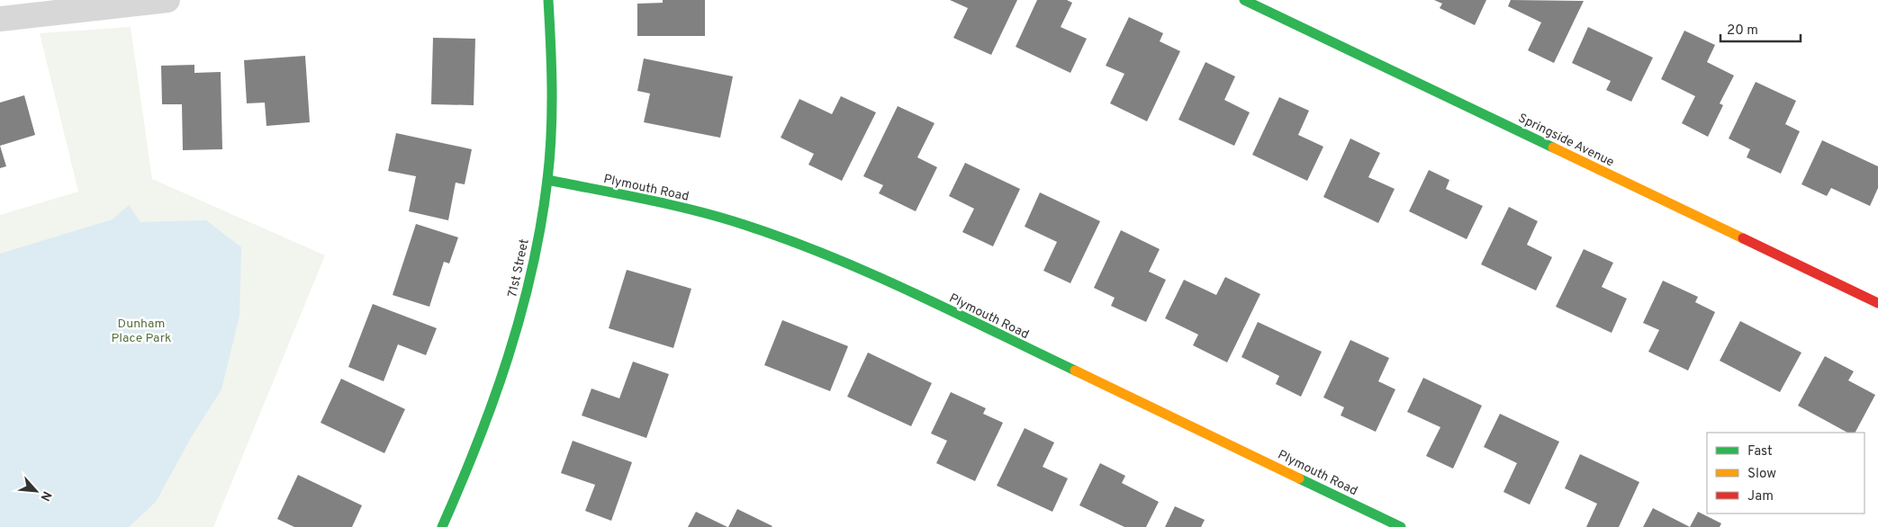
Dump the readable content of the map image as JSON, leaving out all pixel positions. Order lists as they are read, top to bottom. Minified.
{"streets":{"street":["Springside Avenue","Plymouth Road","71st Street"]},"crossings":[["Plymouth Road","71st Street"]],"parks":["Dunham Place Park"],"legend":["Fast","Slow","Jam"],"scale_bar":"20 m","north":"bottom right"}
